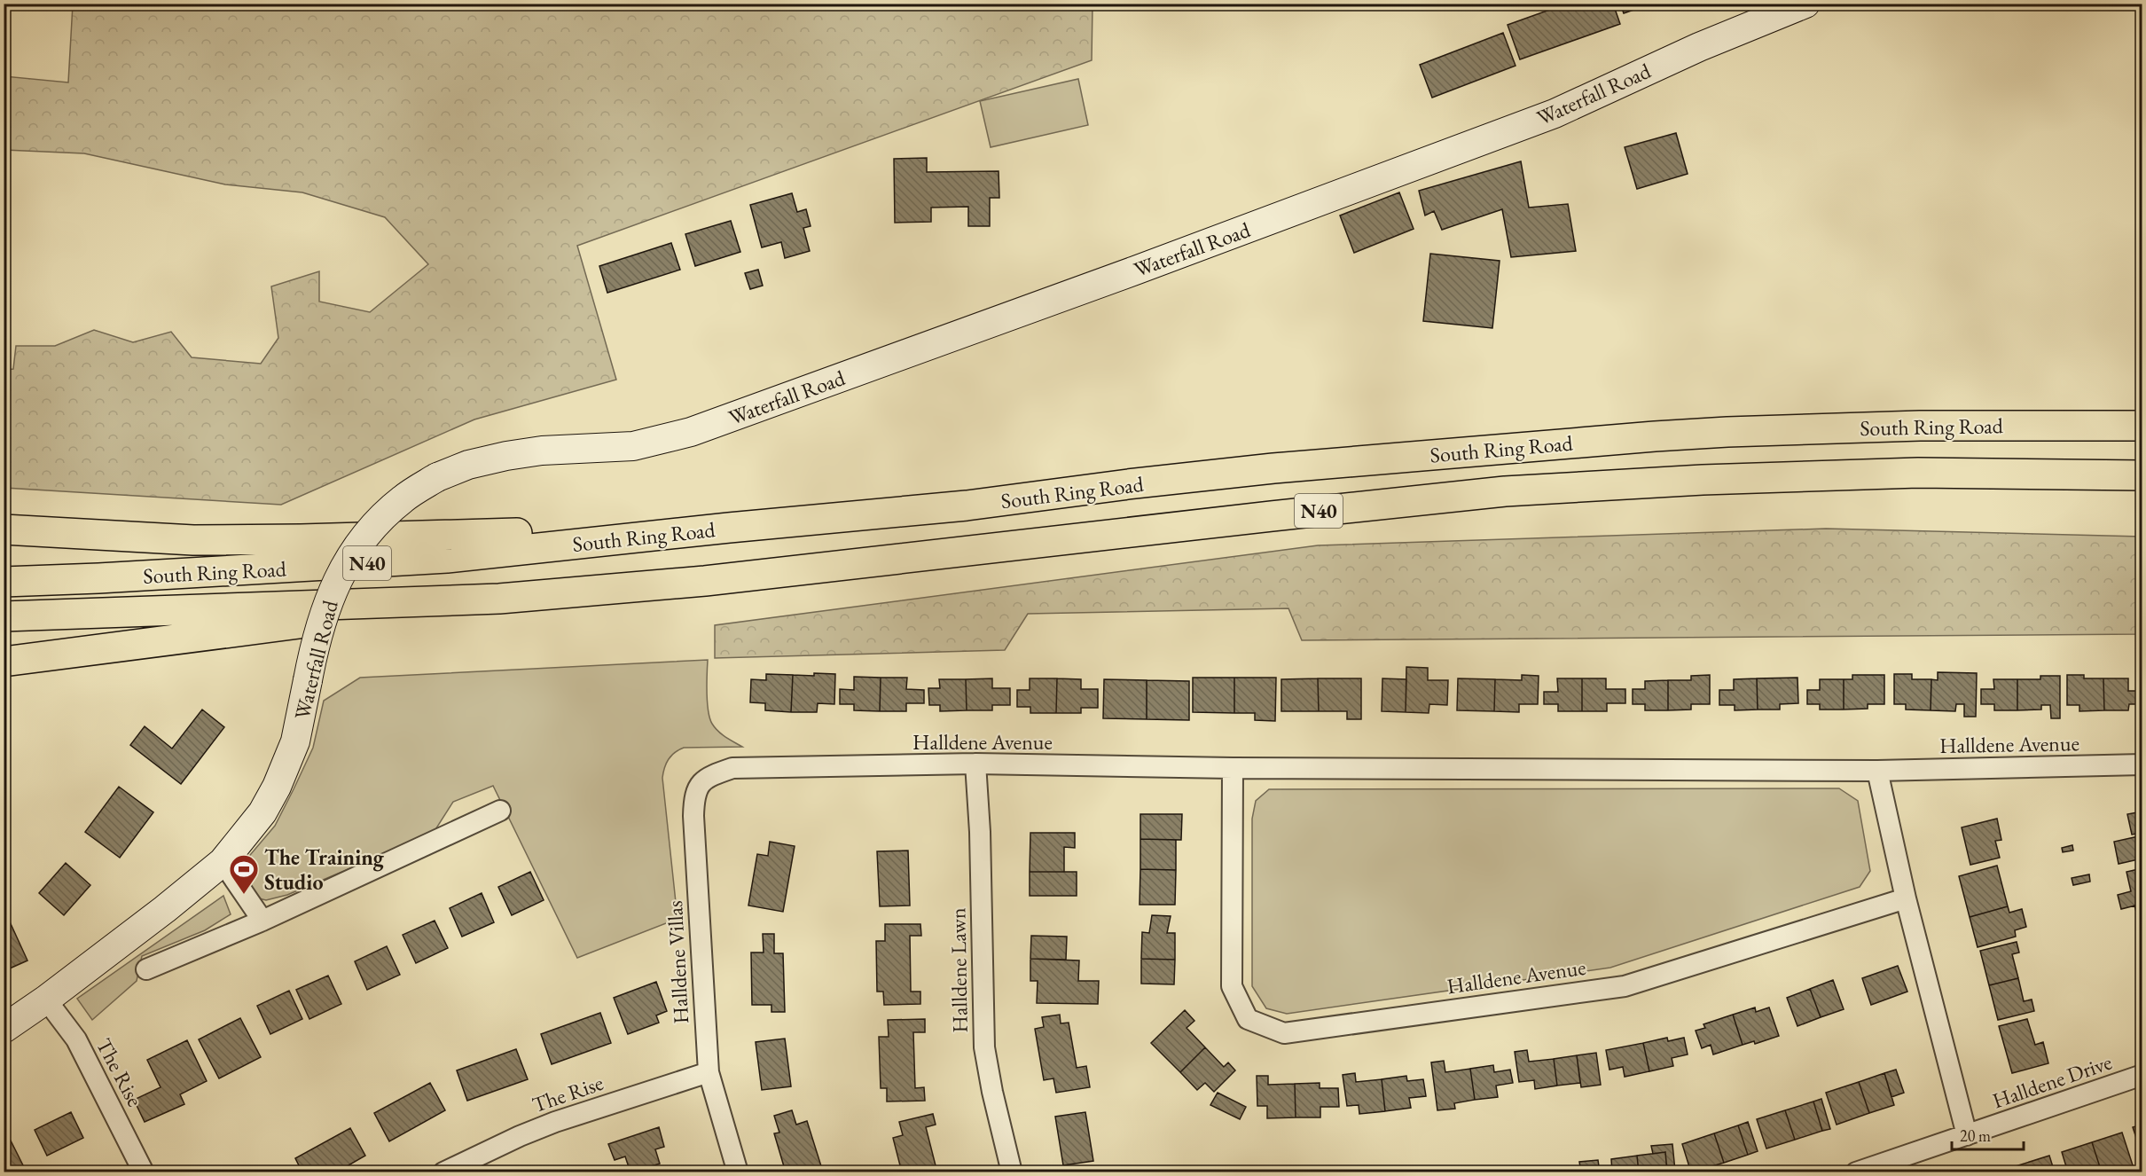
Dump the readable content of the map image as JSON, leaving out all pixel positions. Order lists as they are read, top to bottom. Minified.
{"streets":{"highway":["South Ring Road","N40"],"street":["Waterfall Road","Halldene Avenue","Halldene Villas","Halldene Lawn","The Rise","Halldene Drive"]},"crossings":[["Waterfall Road","The Rise"],["Halldene Avenue","Halldene Villas"],["Halldene Avenue","Halldene Lawn"],["Halldene Villas","The Rise"]],"places":{"sports":["The Training Studio"]},"scale_bar":"20 m"}
